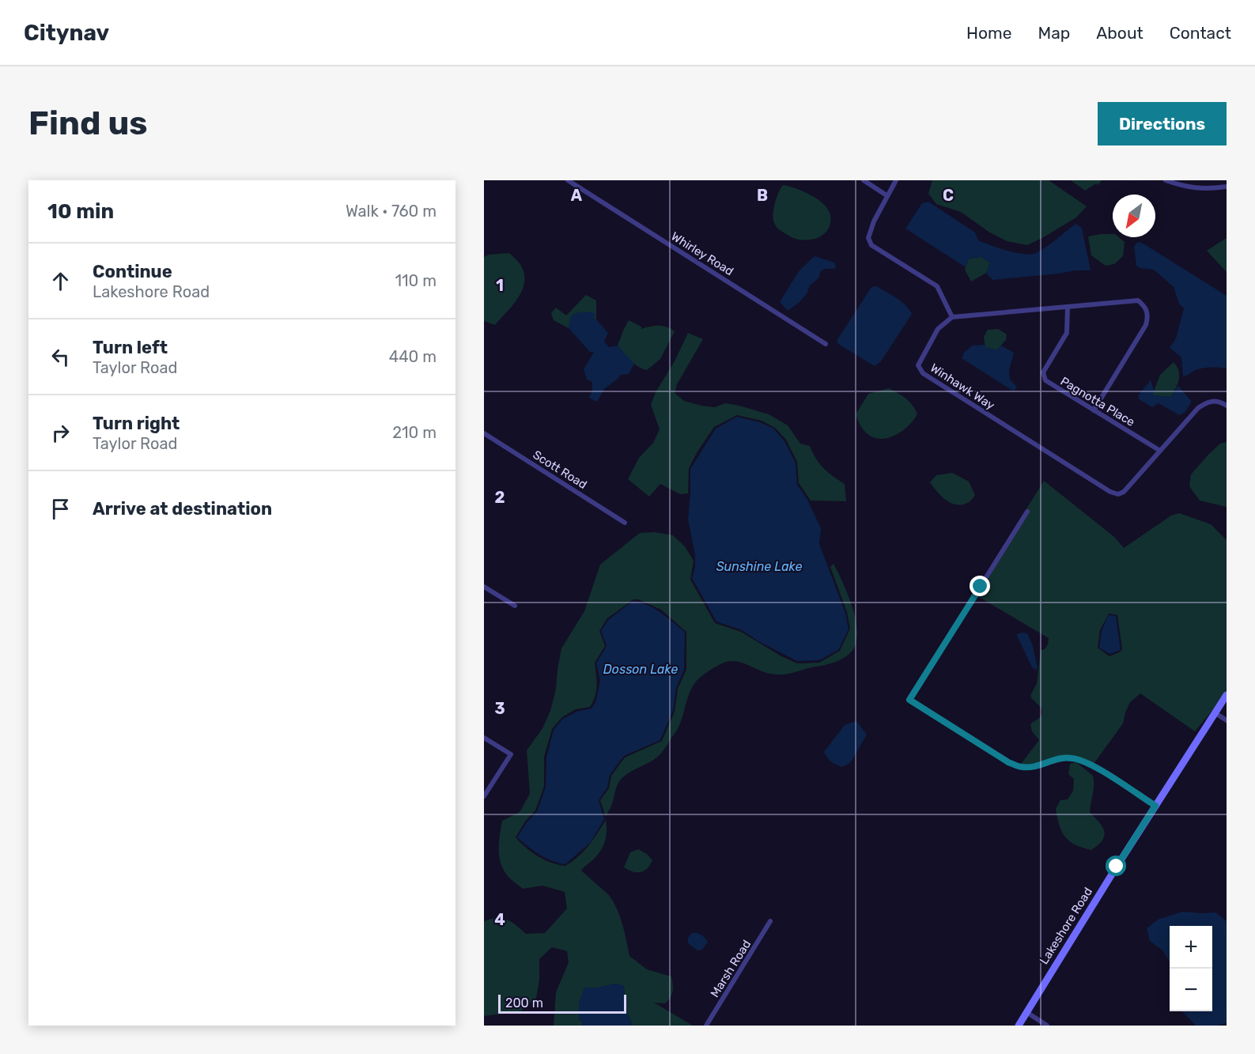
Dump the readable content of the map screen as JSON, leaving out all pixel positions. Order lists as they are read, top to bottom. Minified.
{"streets":{"street":["Whirley Road","Winhawk Way","Pagnotta Place","Scott Road","Lakeshore Road","Marsh Road"]},"crossings":[["Winhawk Way","Pagnotta Place"]],"water":["Sunshine Lake","Dosson Lake"],"scale_bar":"200 m","north":"bottom left","page":{"header":"Citynav","nav":["Home","Map","About","Contact"],"buttons":"Directions","title":"Find us","heading":["10 min","Walk · 760 m"],"list":[["Continue","Lakeshore Road","110 m"],["Turn left","Taylor Road","440 m"],["Turn right","Taylor Road","210 m"],"Arrive at destination"],"map_buttons":["+","−"],"scale":"200 m"},"grid":{"columns":["A","B","C"],"rows":["1","2","3","4"]}}
